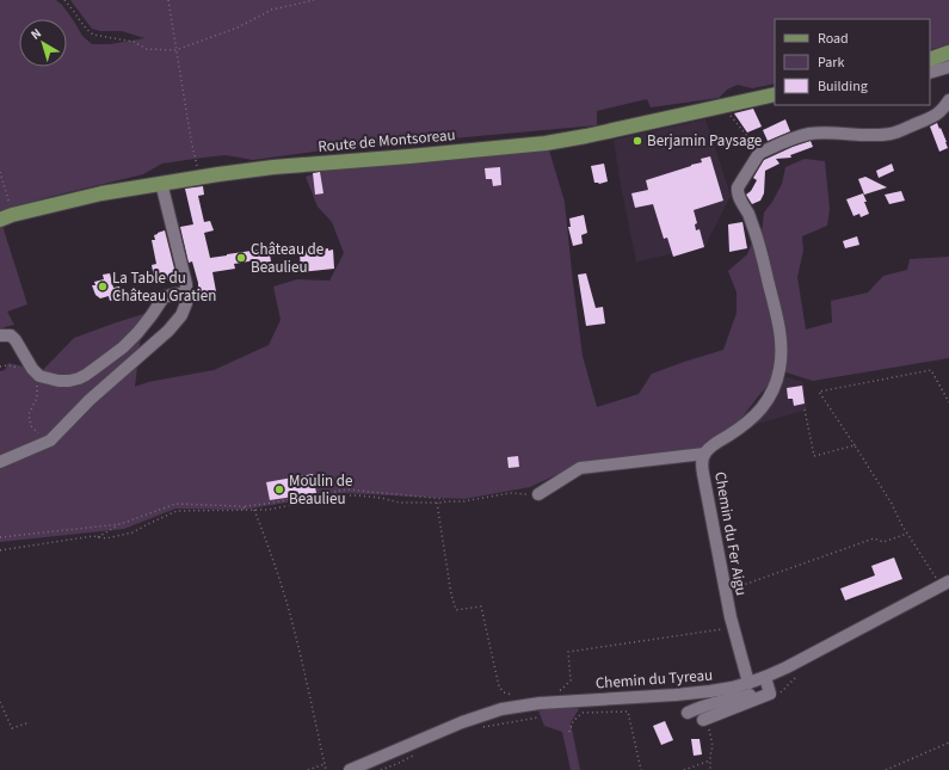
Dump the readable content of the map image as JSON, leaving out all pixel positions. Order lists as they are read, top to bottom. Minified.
{"streets":{"main road":["Route de Montsoreau"],"street":["Chemin du Fer Aigu","Chemin du Tyreau"]},"crossings":[["Chemin du Fer Aigu","Chemin du Tyreau"]],"places":["Berjamin Paysage","Château de Beaulieu","La Table du Château Gratien","Moulin de Beaulieu"],"legend":["Road","Park","Building"],"north":"top left"}
